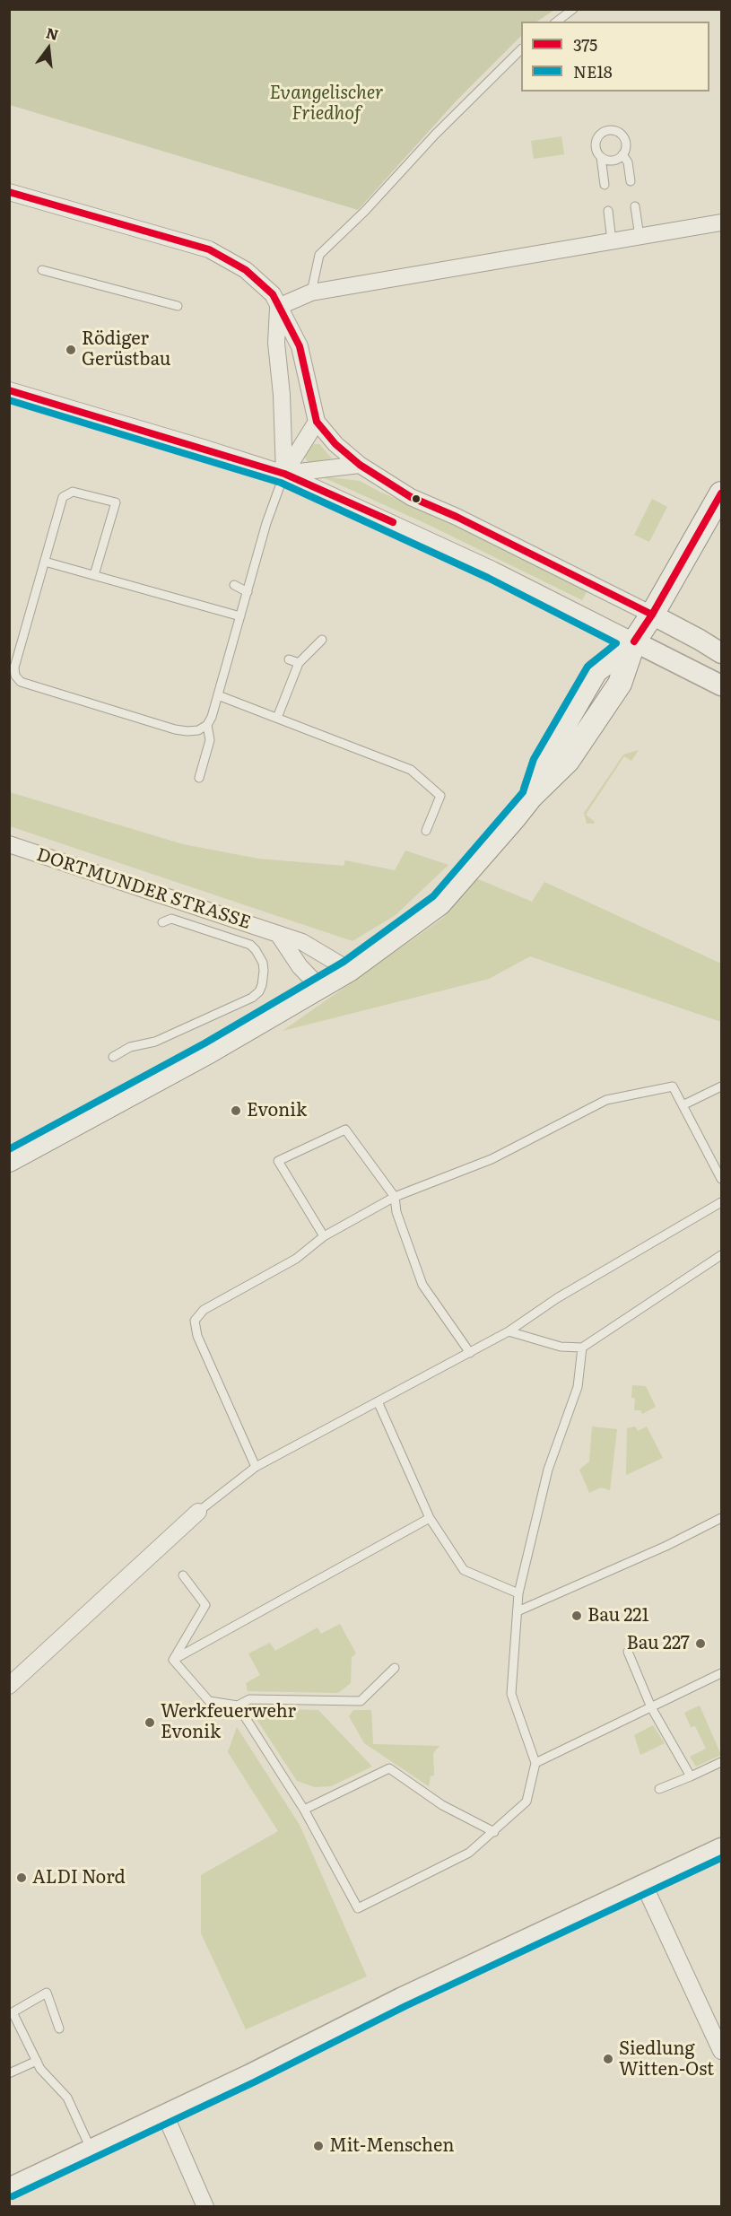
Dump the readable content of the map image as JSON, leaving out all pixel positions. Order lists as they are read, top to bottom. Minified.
{"streets":{"street":["DORTMUNDER STRASSE"]},"parks":["Evangelischer Friedhof"],"places":["Rödiger Gerüstbau","Evonik","Bau 221","Bau 227","Werkfeuerwehr Evonik","ALDI Nord","Siedlung Witten-Ost","Mit-Menschen"],"lines":["transit line 375","transit line NE18"],"legend":["375","NE18"],"north":"top"}
